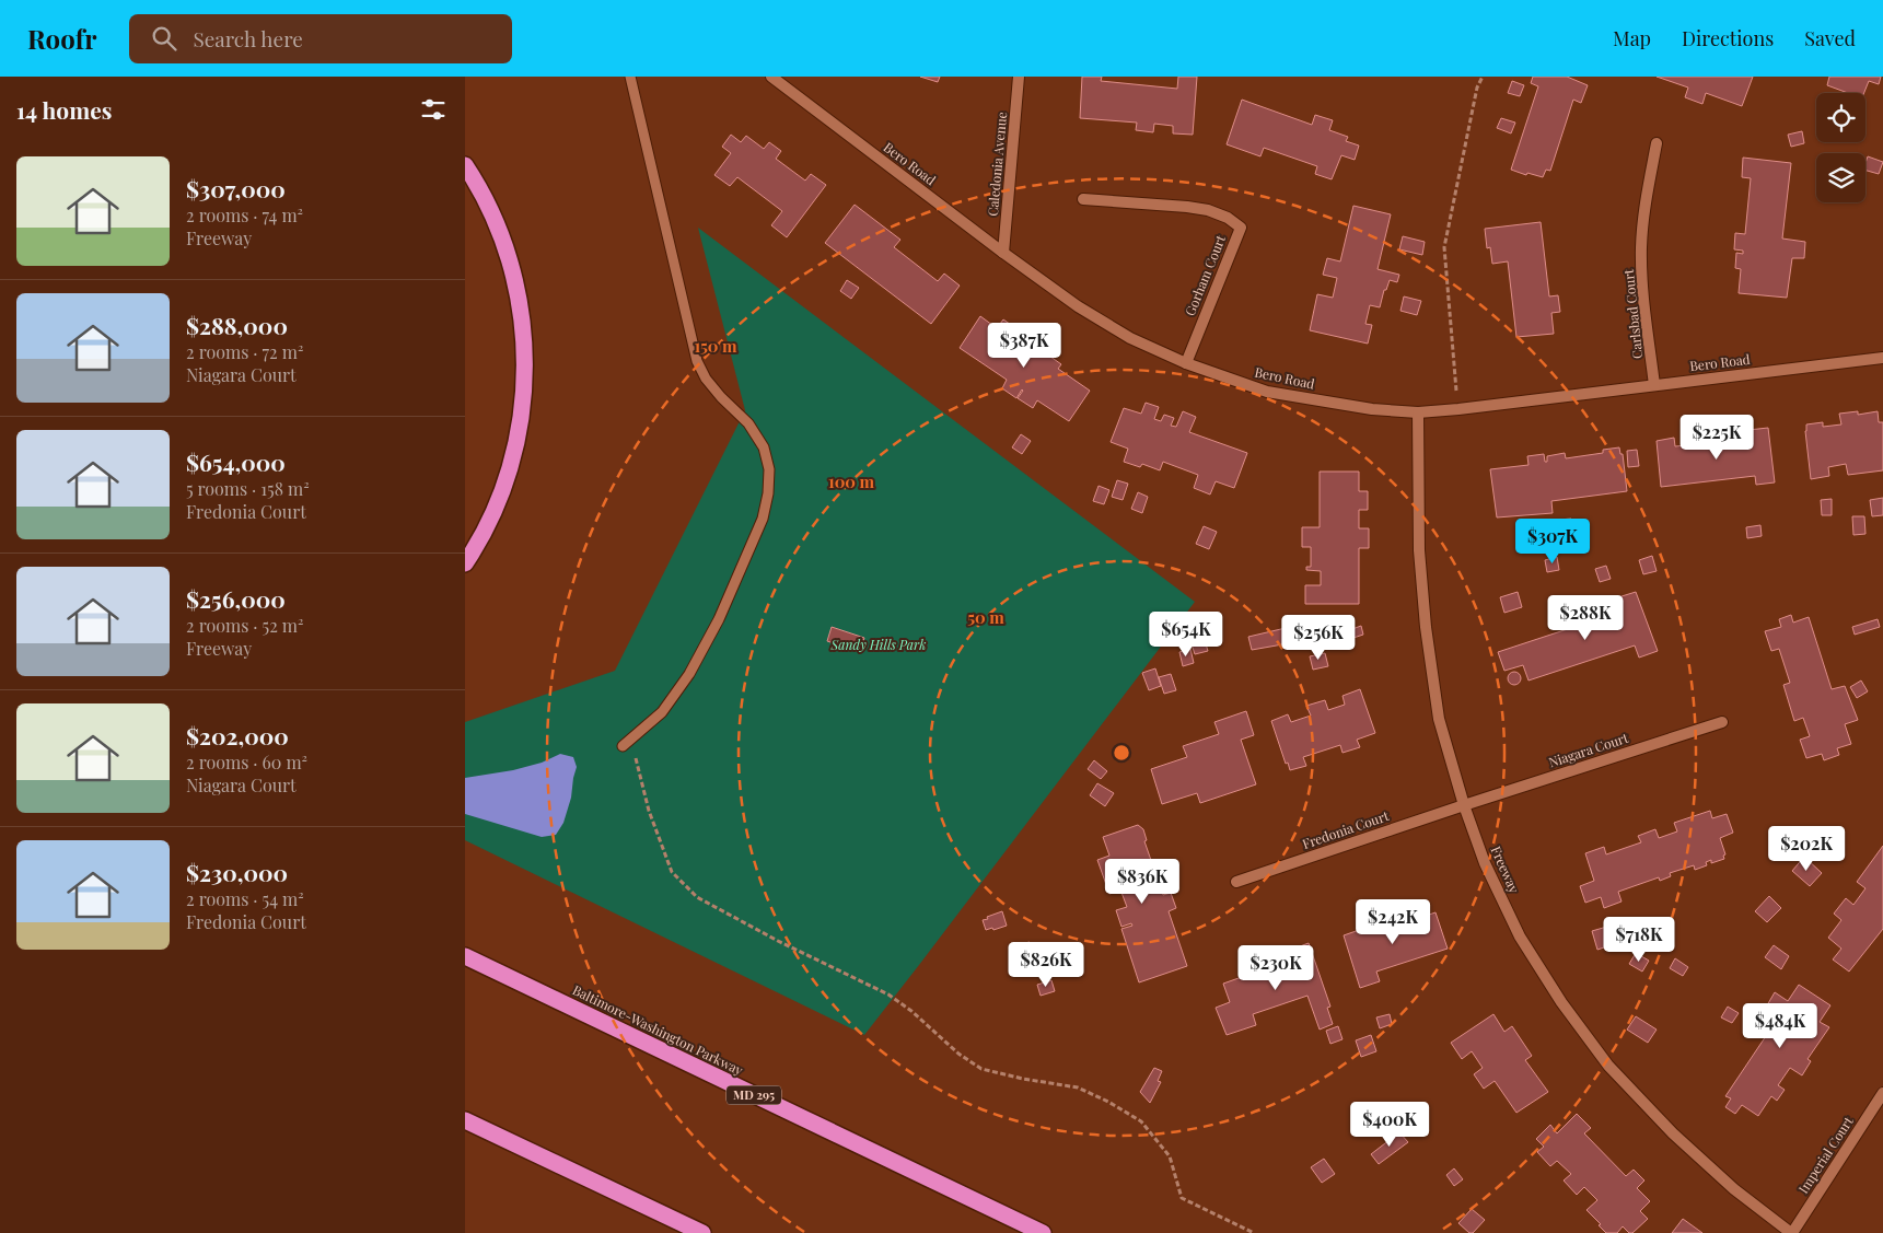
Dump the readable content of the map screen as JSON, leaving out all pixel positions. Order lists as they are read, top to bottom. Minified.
{"streets":{"highway":["Baltimore-Washington Parkway","MD 295"],"street":["Bero Road","Caledonia Avenue","Gorham Court","Carlsbad Court","Niagara Court","Fredonia Court","Freeway","Imperial Court"]},"crossings":[["Bero Road","Caledonia Avenue"],["Bero Road","Gorham Court"],["Bero Road","Carlsbad Court"],["Bero Road","Freeway"],["Niagara Court","Fredonia Court"],["Niagara Court","Freeway"],["Fredonia Court","Freeway"],["Freeway","Imperial Court"]],"parks":["Sandy Hills Park"],"page":{"header":"Roofr","search":"Search here","nav":["Map","Directions","Saved"],"heading":"14 homes","list":[{"name":"$307,000","note":"2 rooms · 74 m² · Freeway"},{"name":"$288,000","note":"2 rooms · 72 m² · Niagara Court"},{"name":"$654,000","note":"5 rooms · 158 m² · Fredonia Court"},{"name":"$256,000","note":"2 rooms · 52 m² · Freeway"},{"name":"$202,000","note":"2 rooms · 60 m² · Niagara Court"},{"name":"$230,000","note":"2 rooms · 54 m² · Fredonia Court"}],"price":["$387K","$225K","$307K","$288K","$654K","$256K","$202K","$836K","$242K","$718K","$826K","$230K","$484K","$400K"]},"rings":["150 m","100 m","50 m"]}
